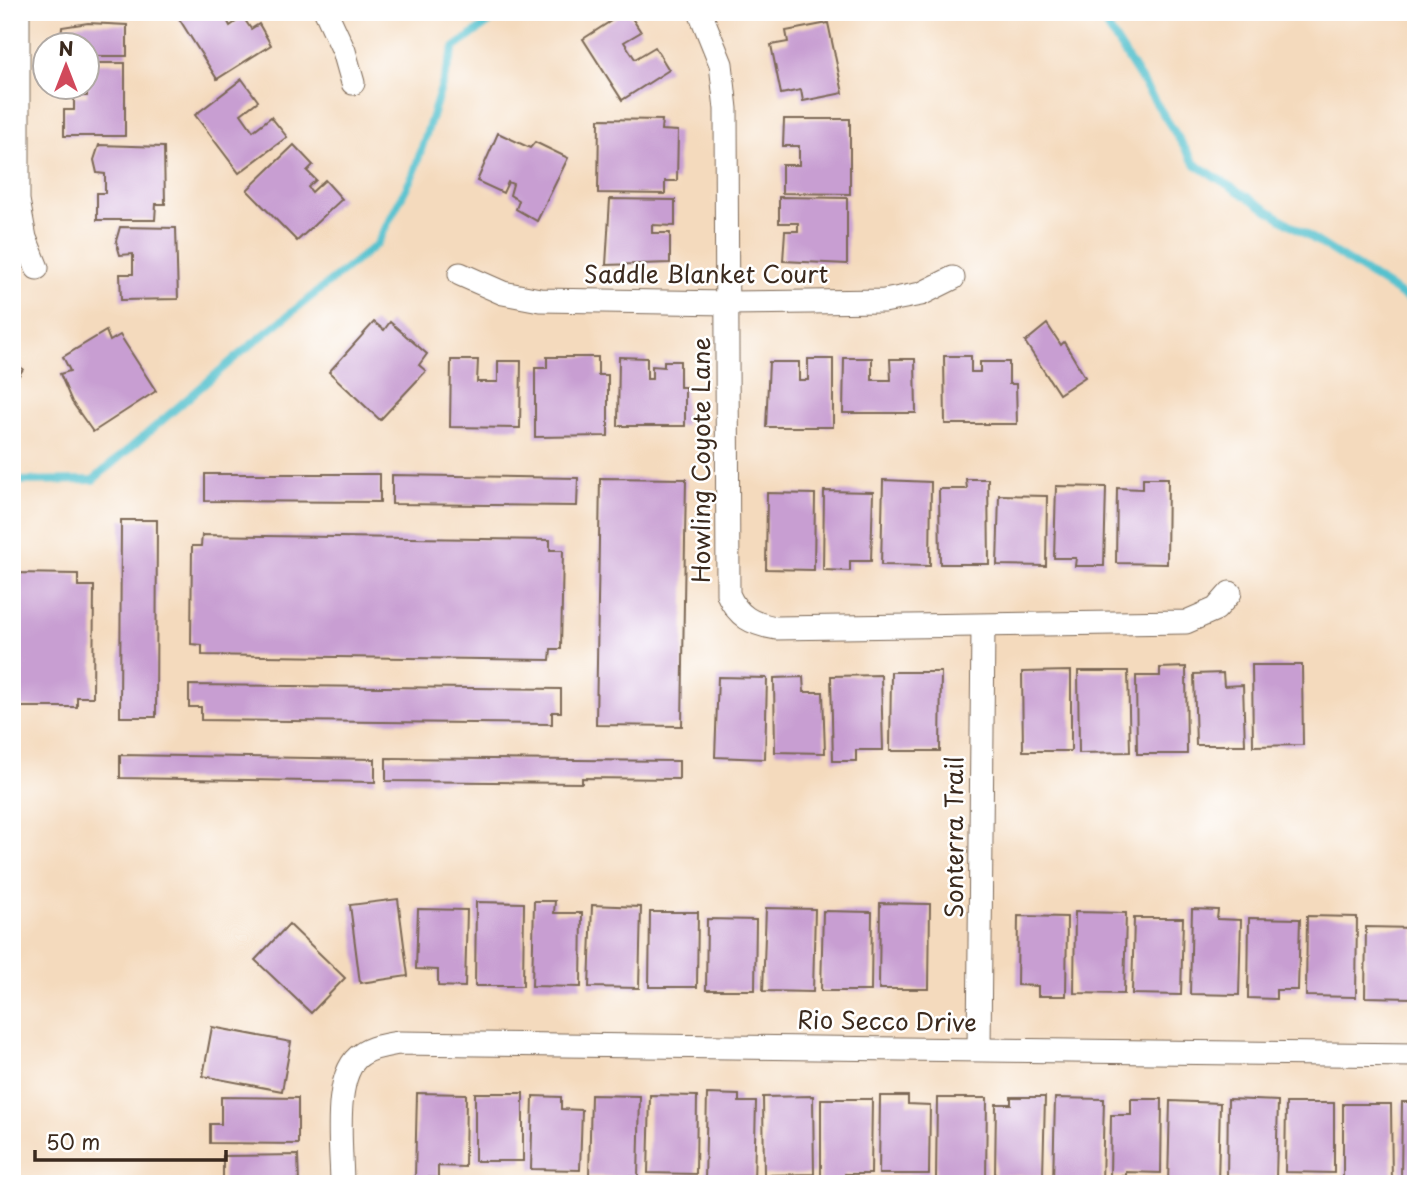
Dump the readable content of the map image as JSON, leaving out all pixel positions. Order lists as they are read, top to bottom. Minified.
{"streets":{"street":["Saddle Blanket Court","Howling Coyote Lane","Sonterra Trail","Rio Secco Drive"]},"crossings":[["Saddle Blanket Court","Howling Coyote Lane"],["Howling Coyote Lane","Sonterra Trail"],["Sonterra Trail","Rio Secco Drive"]],"scale_bar":"50 m","north":"top"}
